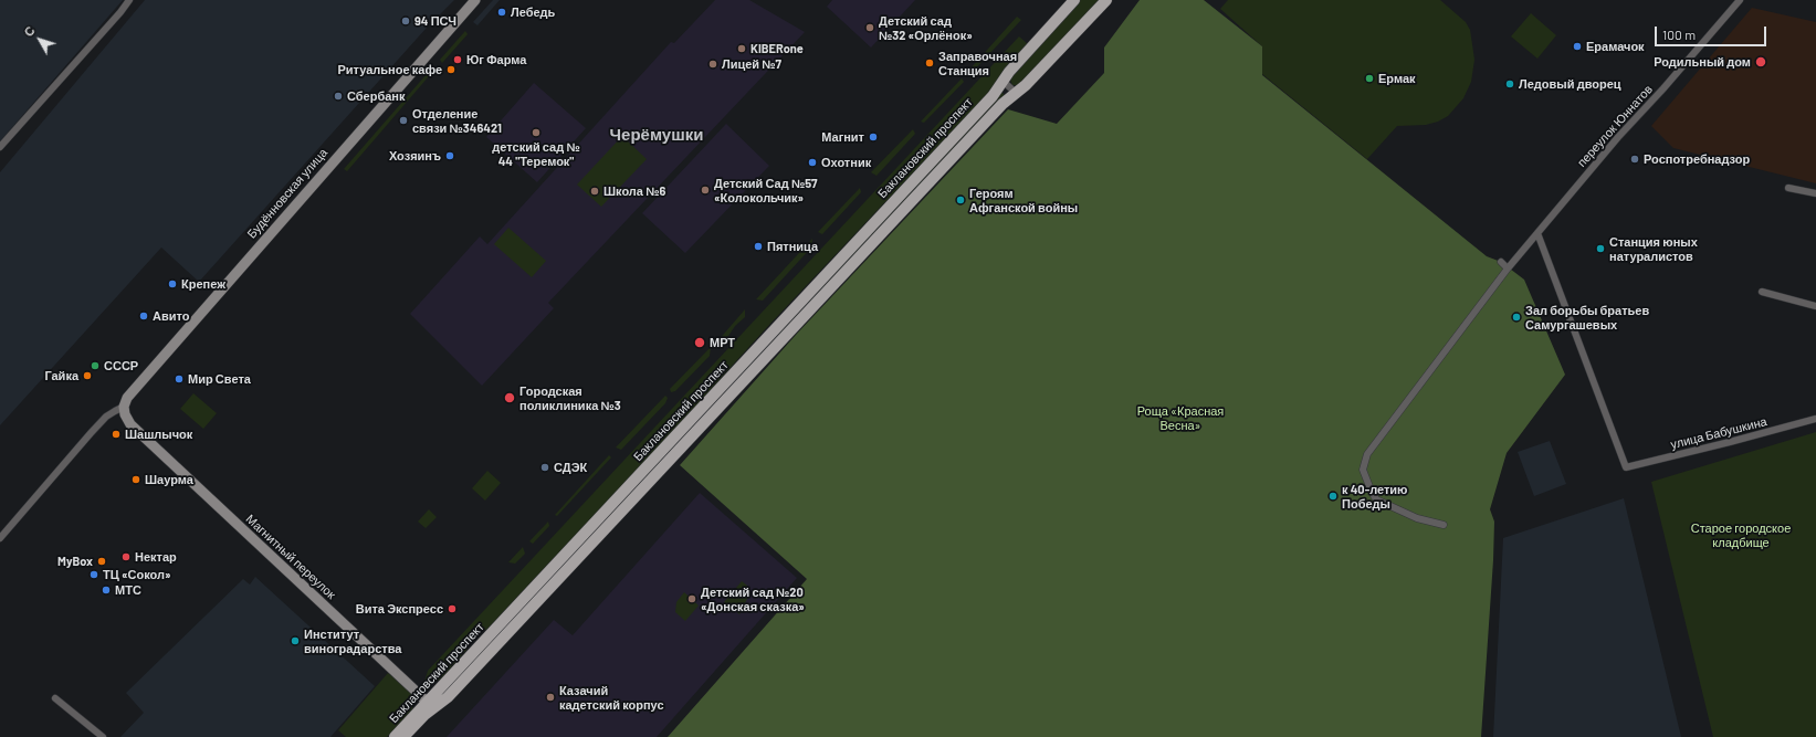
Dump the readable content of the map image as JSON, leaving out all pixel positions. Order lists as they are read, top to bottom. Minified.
{"streets":{"main road":["Баклановский проспект","Будённовская улица","Магнитный переулок"],"street":["переулок Юннатов","улица Бабушкина"]},"crossings":[["переулок Юннатов","улица Бабушкина"],["Баклановский проспект","Магнитный переулок"],["Будённовская улица","Магнитный переулок"]],"districts":["Черёмушки"],"parks":["Роща «Красная Весна»","Старое городское кладбище"],"places":["Лебедь","94 ПСЧ","Детский сад №32 «Орлёнок»","Ерамачок","KIBERone","Юг Фарма","Родильный дом","Заправочная Станция","Лицей №7","Ритуальное кафе","Ермак","Ледовый дворец","Сбербанк","Отделение связи №346421","детский сад № 44 \"Теремок\"","Магнит","Хозяинъ","Роспотребнадзор","Охотник","Детский Сад №57 «Колокольчик»","Школа №6","Героям Афганской войны","Пятница","Станция юных натуралистов","Крепеж","Авито","Зал борьбы братьев Самургашевых","МРТ","СССР","Гайка","Мир Света","Городская поликлиника №3","Шашлычок","СДЭК","Шаурма","к 40-летию Победы","Нектар","MyBox","ТЦ «Сокол»","МТС","Детский сад №20 «Донская сказка»","Вита Экспресс","Институт виноградарства","Казачий кадетский корпус"],"scale_bar":"100 m","north":"top left"}
